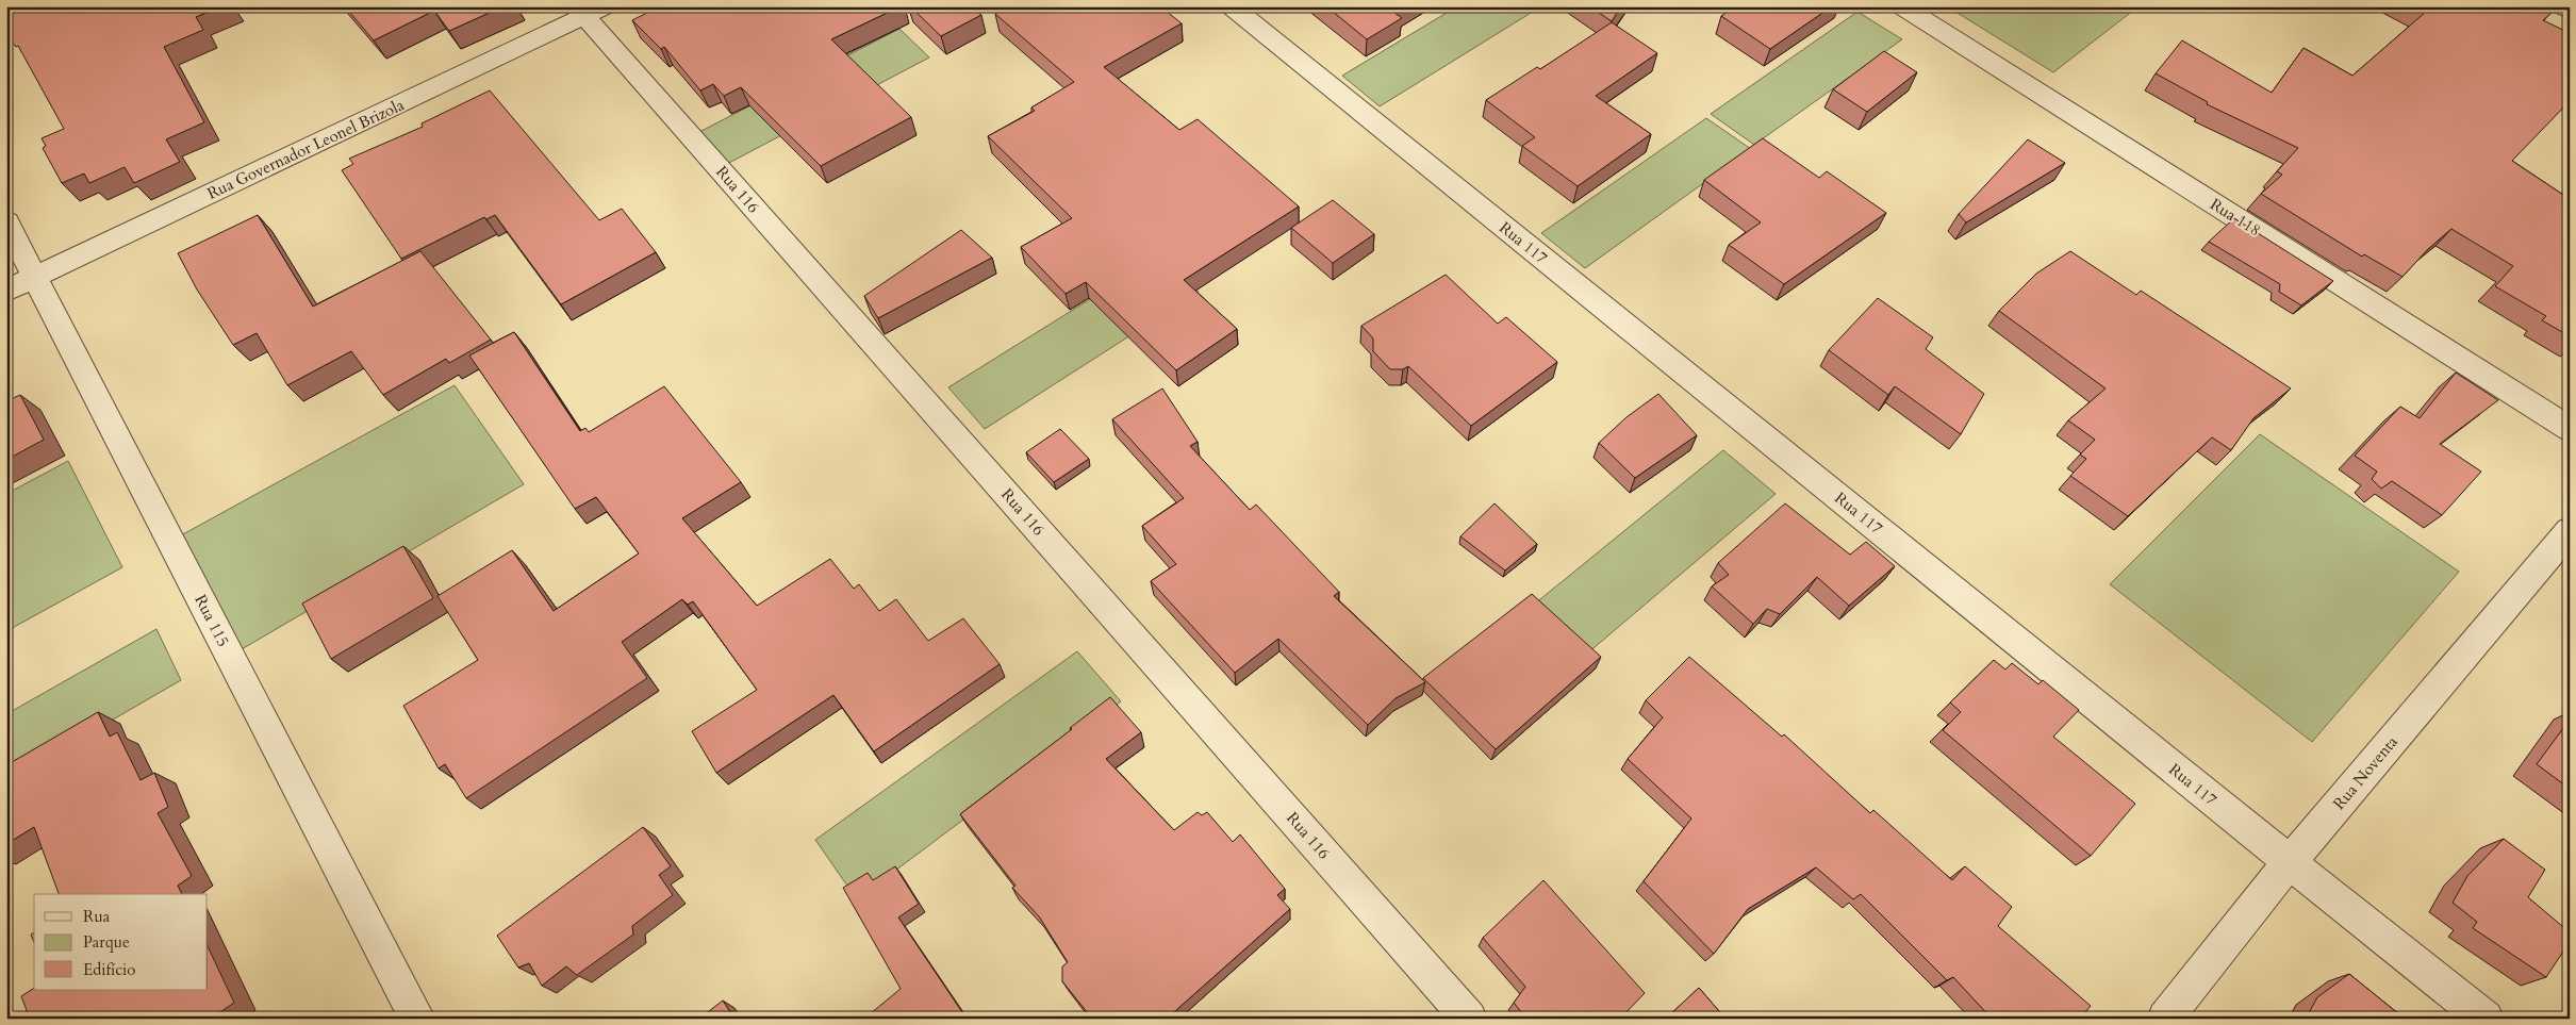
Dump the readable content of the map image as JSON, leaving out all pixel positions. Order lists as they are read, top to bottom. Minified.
{"streets":{"street":["Rua Governador Leonel Brizola","Rua 116","Rua 118","Rua 117","Rua 115","Rua Noventa"]},"crossings":[["Rua Governador Leonel Brizola","Rua 116"],["Rua Governador Leonel Brizola","Rua 115"],["Rua 117","Rua Noventa"]],"legend":["Rua","Parque","Edifício"]}
